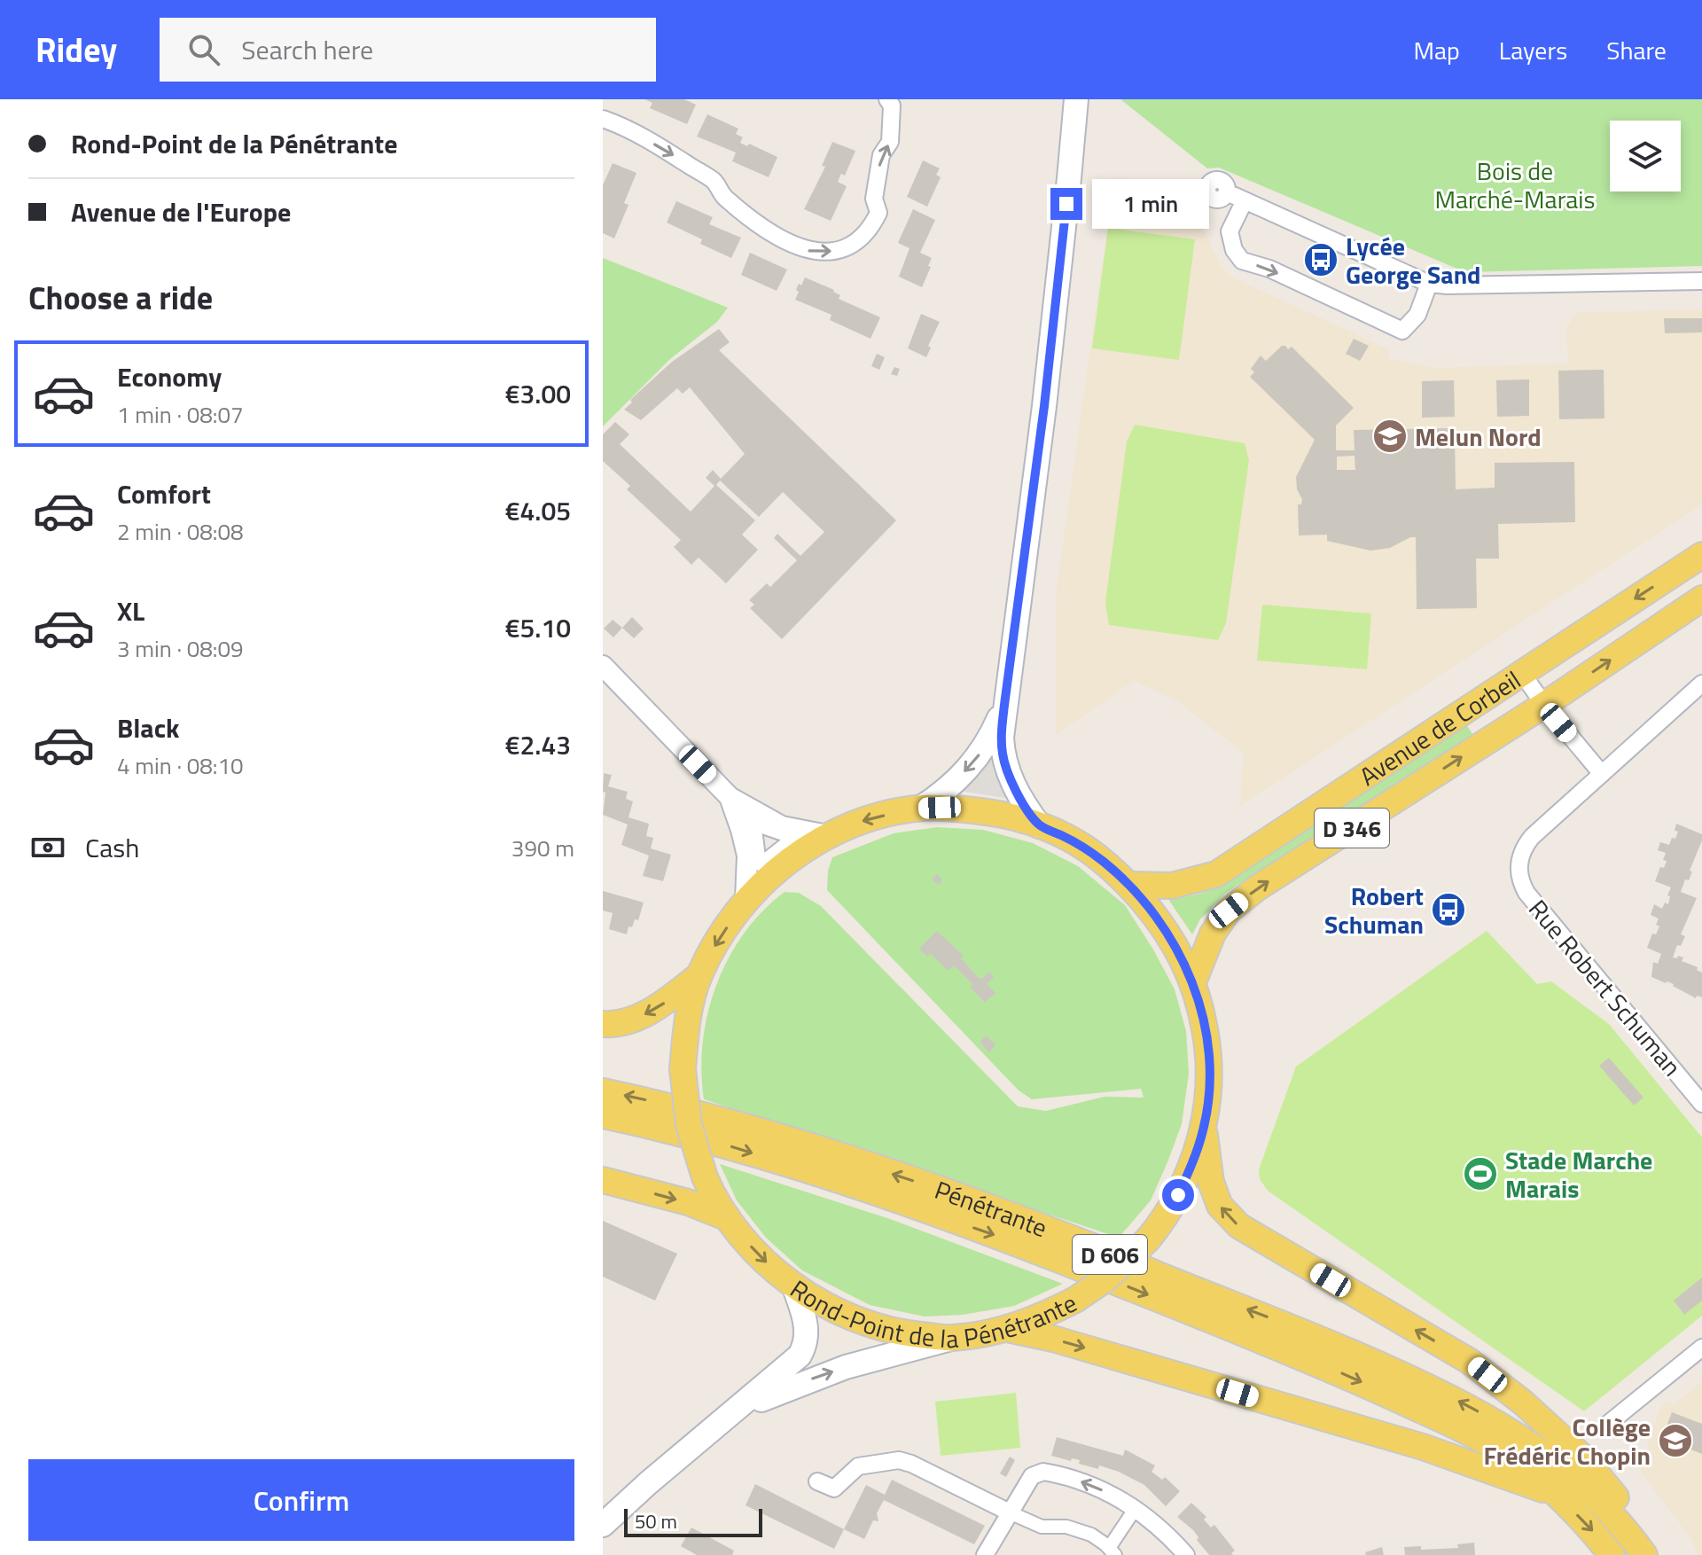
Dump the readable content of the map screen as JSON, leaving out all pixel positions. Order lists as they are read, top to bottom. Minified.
{"streets":{"main road":["Avenue de Corbeil","D 346","Pénétrante","D 606","Rond-Point de la Pénétrante"],"street":["Rue Robert Schuman"]},"crossings":[["Avenue de Corbeil","Rond-Point de la Pénétrante"],["D 346","Rond-Point de la Pénétrante"],["Pénétrante","D 606"]],"parks":["Bois de Marché-Marais"],"places":{"bus stop":["Lycée George Sand","Robert Schuman"],"school or university":["Melun Nord","Collège Frédéric Chopin"],"sports":["Stade Marche Marais"]},"scale_bar":"50 m","page":{"header":"Ridey","search":"Search here","nav":["Map","Layers","Share"],"banner":["Rond-Point de la Pénétrante","Avenue de l'Europe"],"bubble":"1 min","heading":"Choose a ride","list":[{"name":"Economy","note":"1 min · 08:07","value":"€3.00"},{"name":"Comfort","note":"2 min · 08:08","value":"€4.05"},{"name":"XL","note":"3 min · 08:09","value":"€5.10"},{"name":"Black","note":"4 min · 08:10","value":"€2.43"}],"pay":["Cash","390 m"],"buttons":"Confirm","scale":"50 m"}}
